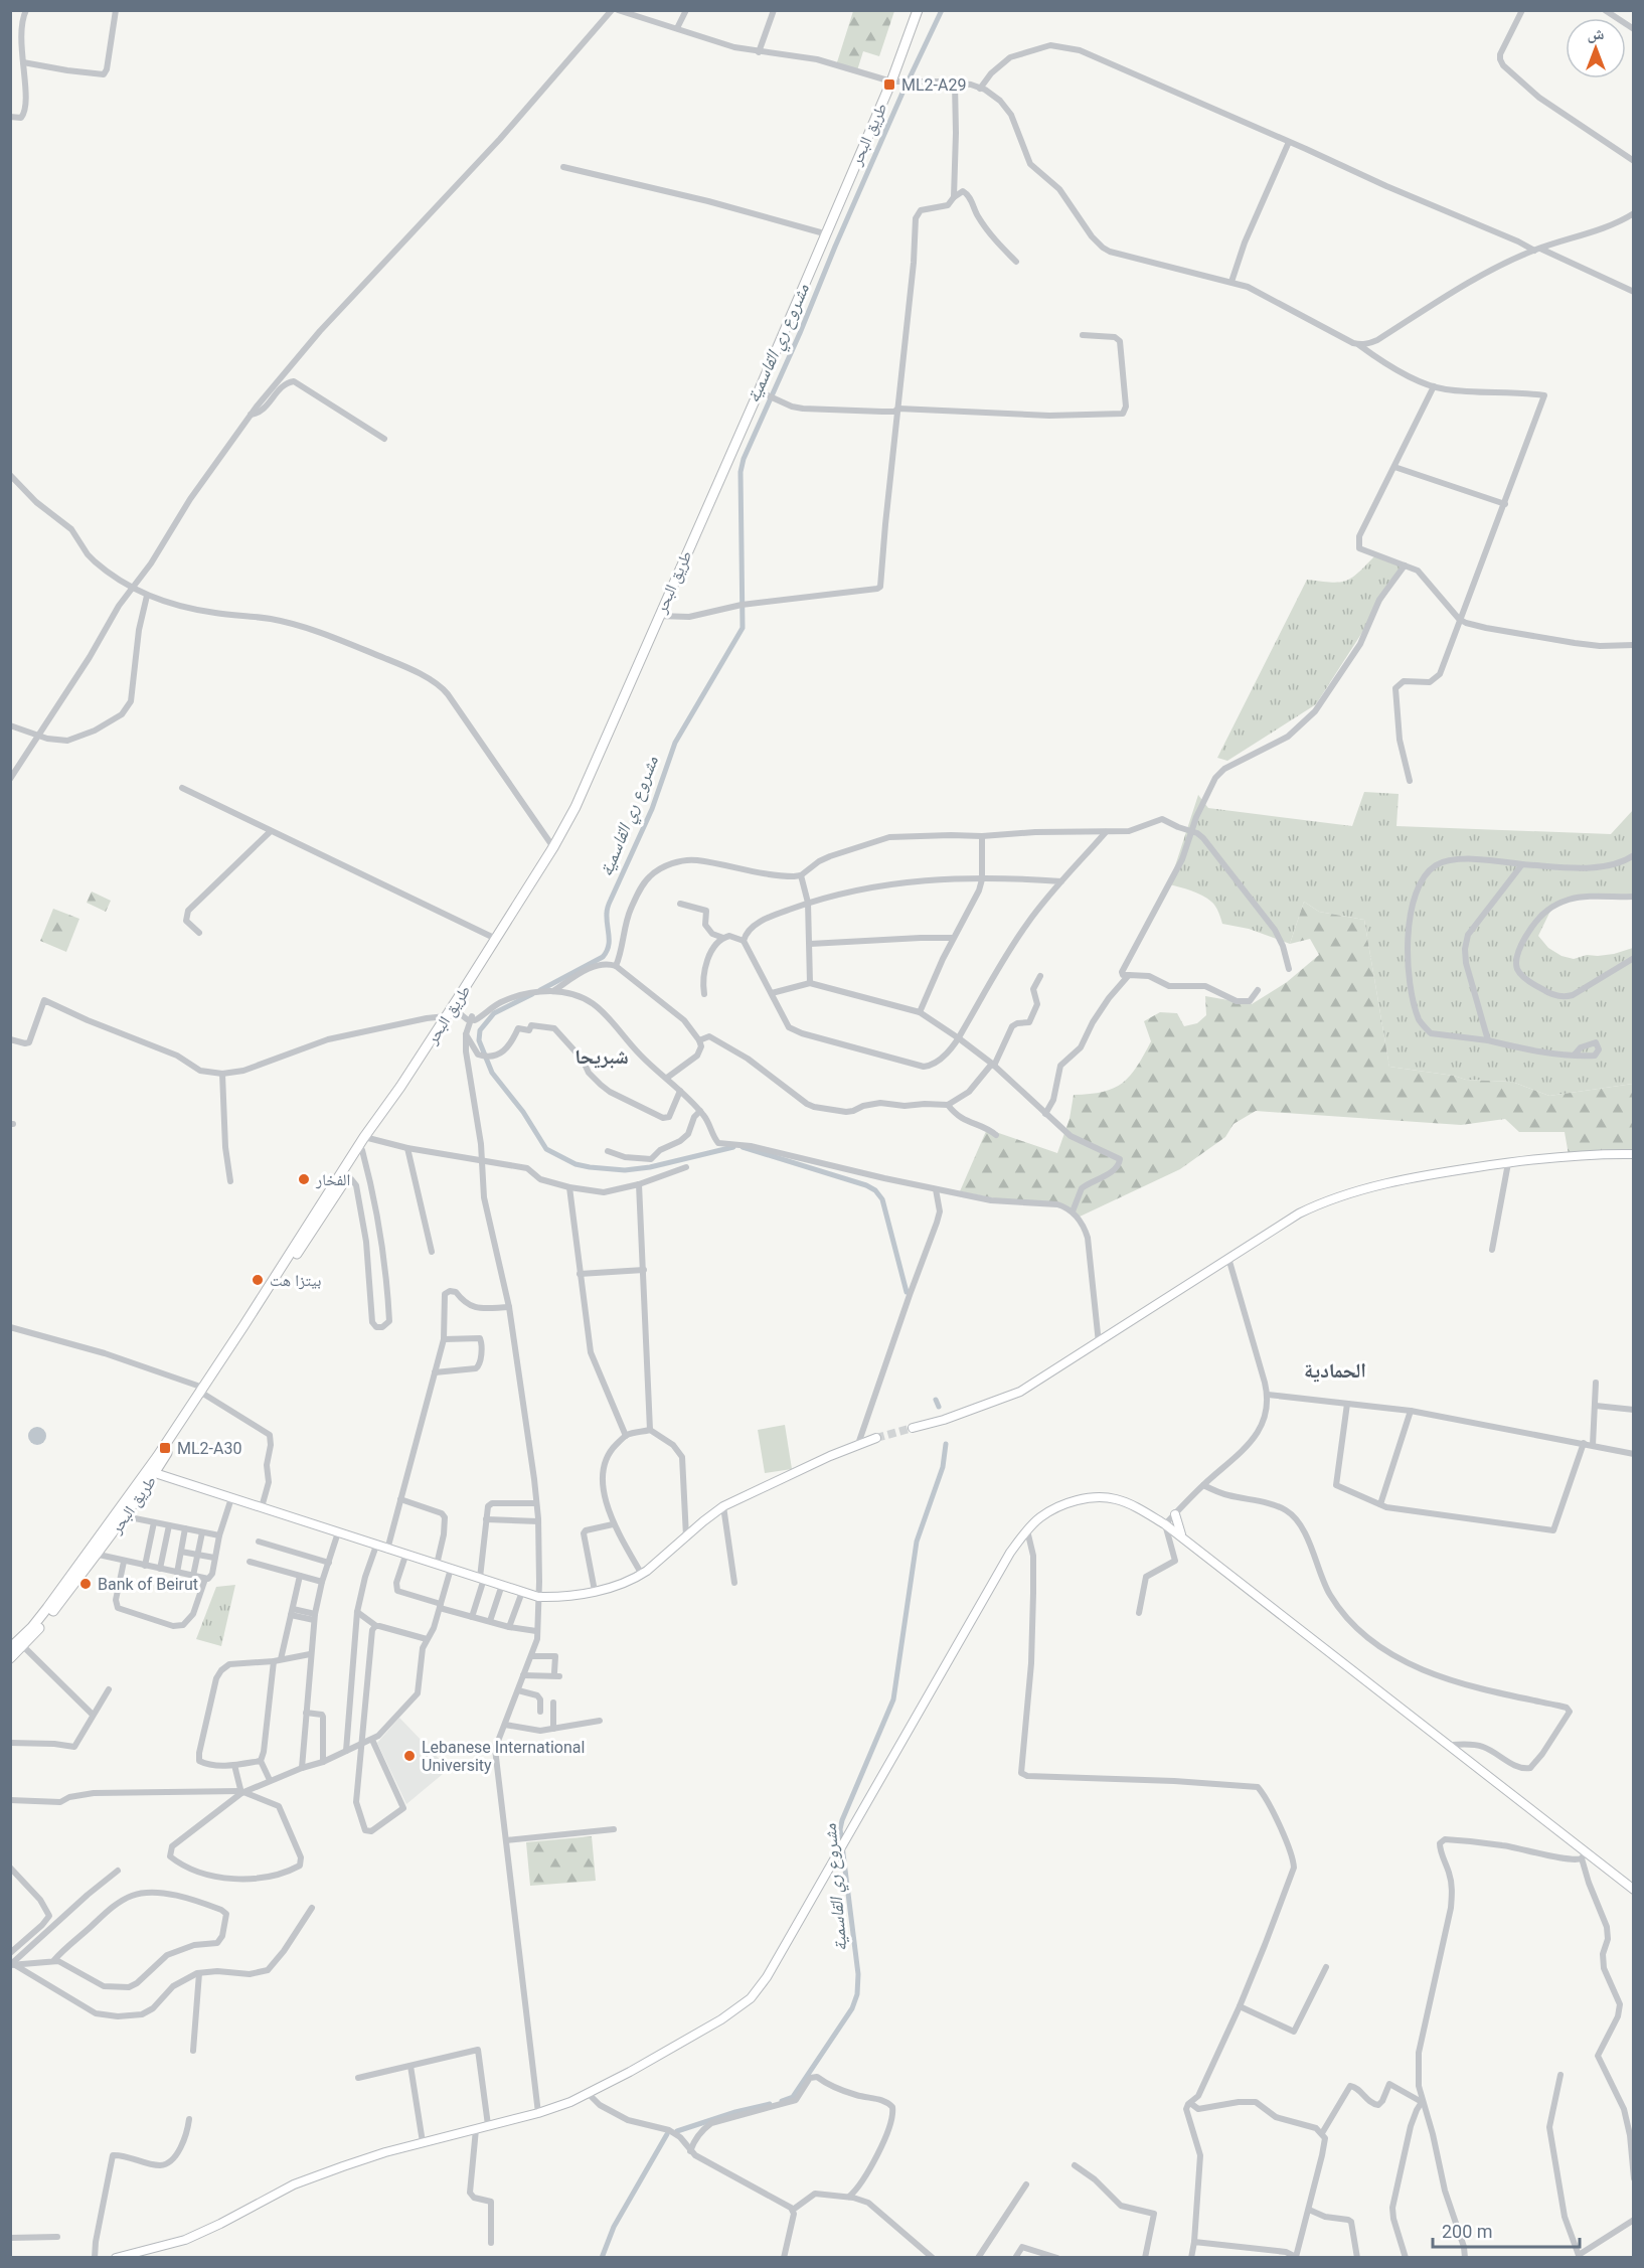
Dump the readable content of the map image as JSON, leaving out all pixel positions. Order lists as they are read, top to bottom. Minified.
{"streets":{"highway":["طريق البحر"]},"districts":["شبريحا","الحمادية"],"water":["مشروع ري القاسمية"],"places":{"transit":["ML2-A29","ML2-A30"],"other":["الفخار","بيتزا هت","Bank of Beirut","Lebanese International University"]},"scale_bar":"200 m","north":"top"}
